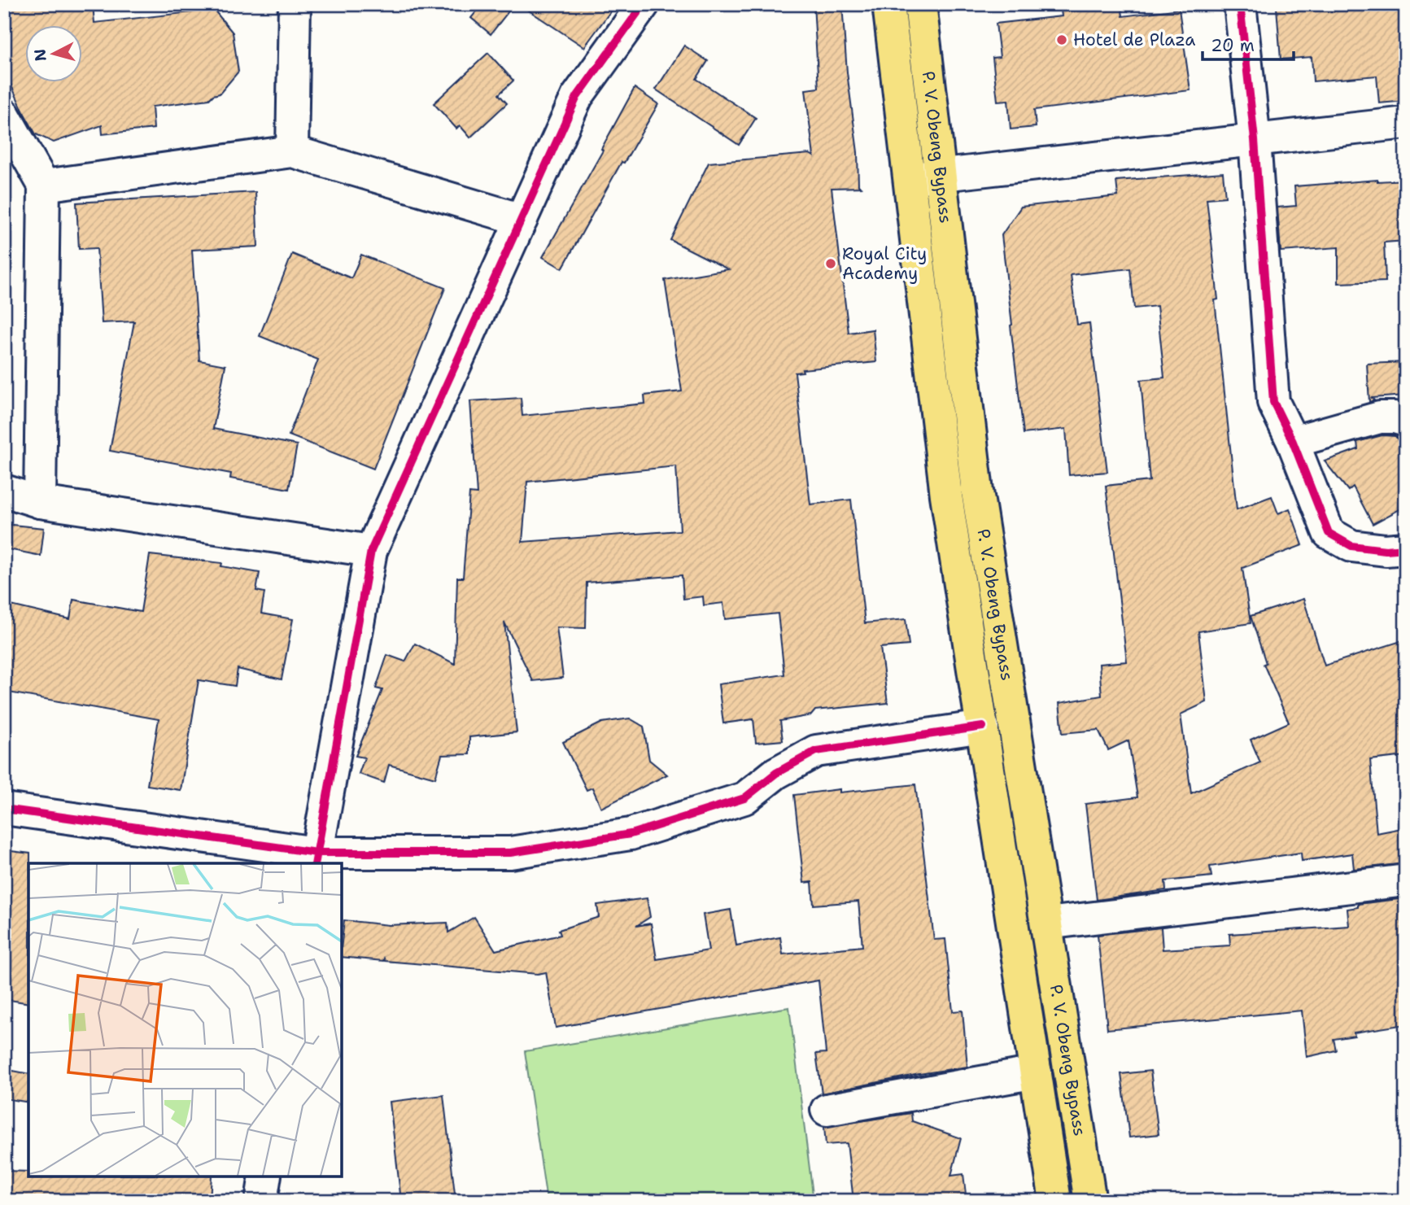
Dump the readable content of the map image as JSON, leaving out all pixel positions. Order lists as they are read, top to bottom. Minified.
{"streets":{"highway":["P. V. Obeng Bypass"]},"places":["Hotel de Plaza","Royal City Academy"],"scale_bar":"20 m","north":"left"}
